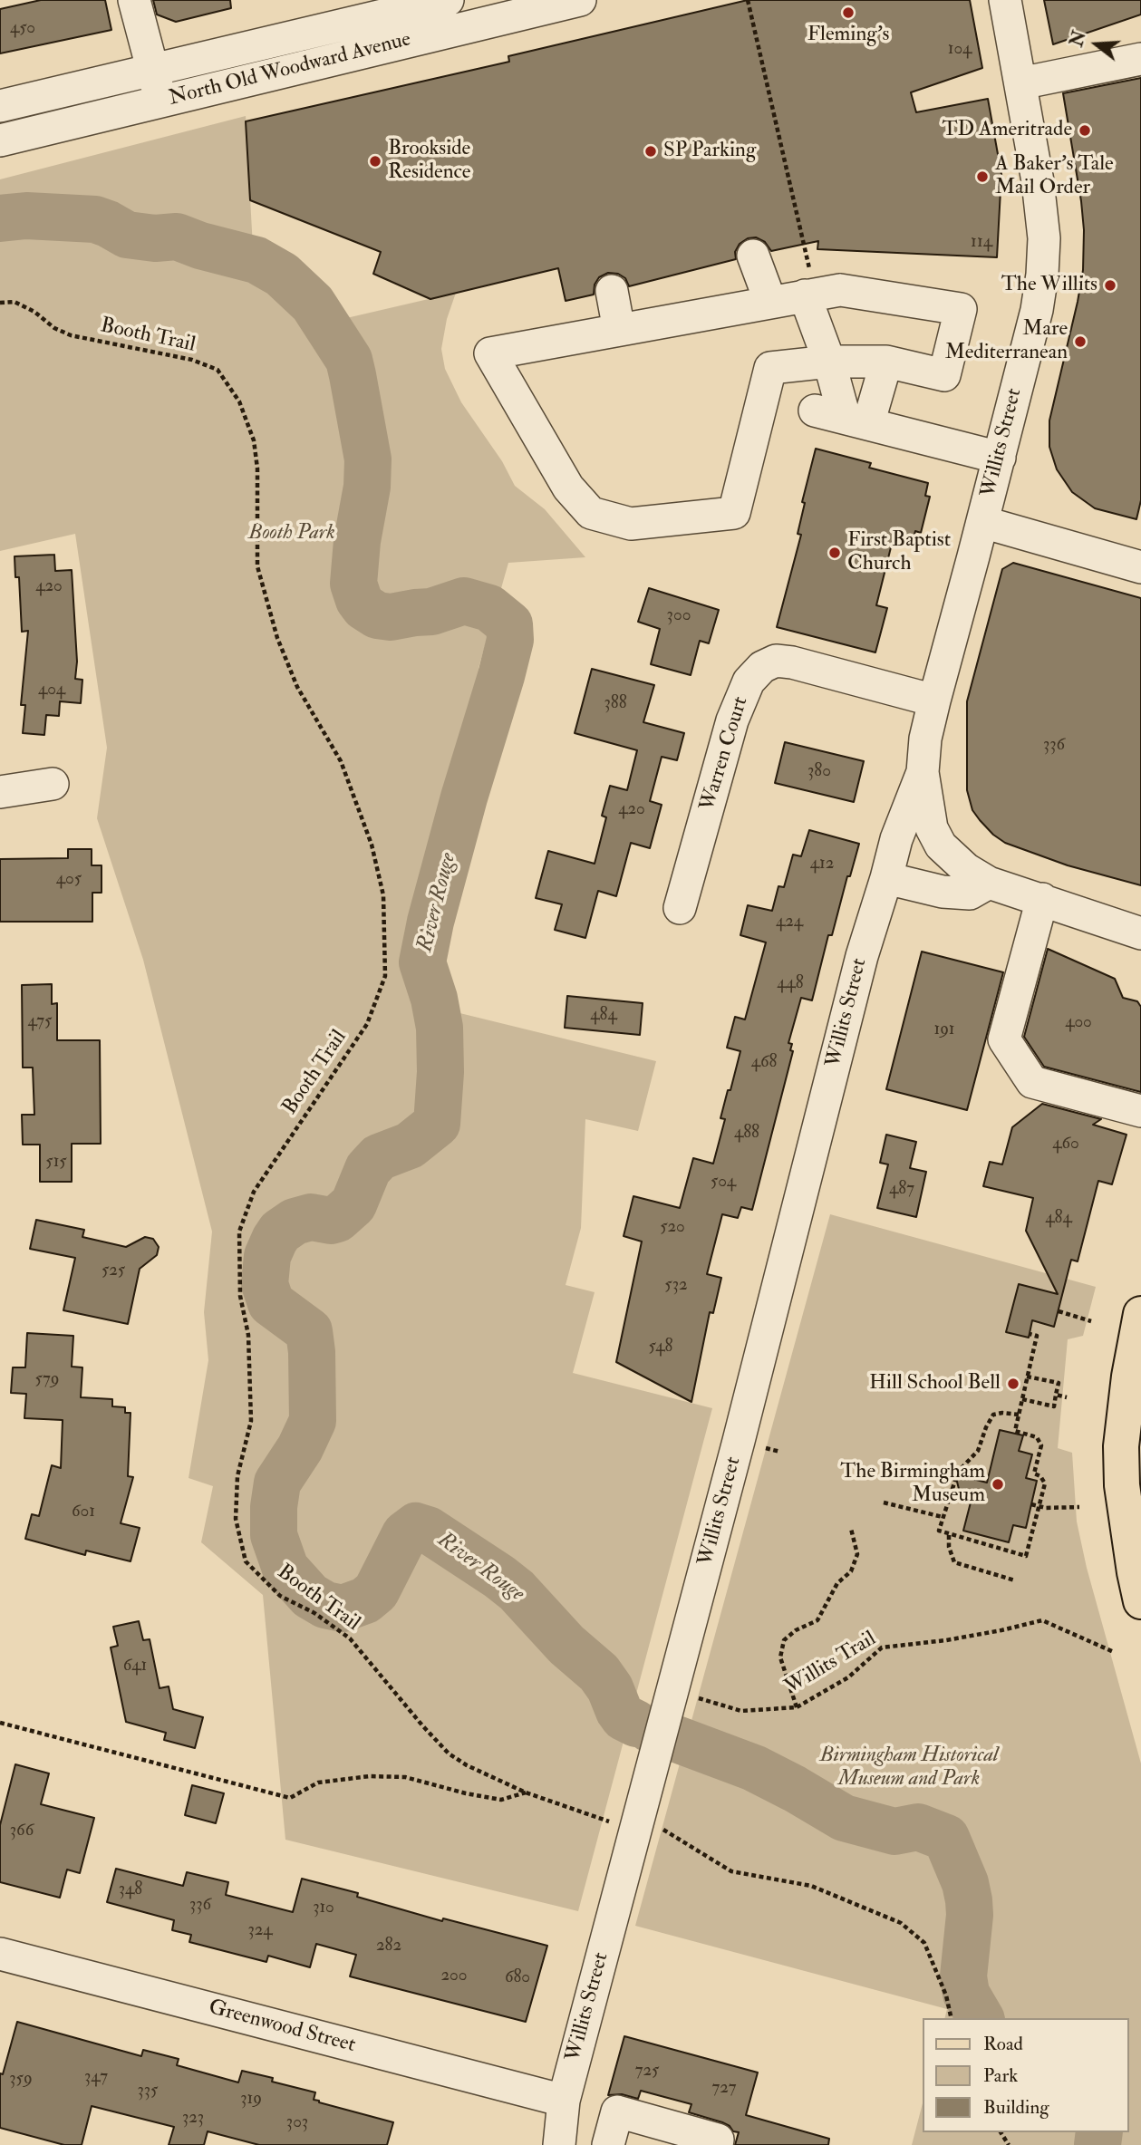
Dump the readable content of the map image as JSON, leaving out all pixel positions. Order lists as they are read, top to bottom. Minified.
{"streets":{"street":["North Old Woodward Avenue","Willits Street","Warren Court","Greenwood Street"],"path":["Booth Trail","Willits Trail"]},"crossings":[["Booth Trail","Willits Street"],["Willits Street","Warren Court"],["Willits Street","Willits Trail"],["Willits Street","Greenwood Street"]],"water":["River Rouge"],"parks":["Booth Park","Birmingham Historical Museum and Park"],"places":["Fleming's","TD Ameritrade","SP Parking","Brookside Residence","A Baker's Tale Mail Order","The Willits","Mare Mediterranean","First Baptist Church","Hill School Bell","The Birmingham Museum"],"house_numbers":["450","104","114","420","300","404","388","336","380","420","412","405","424","448","484","475","400","191","468","488","460","515","504","487","484","520","525","532","548","579","601","641","366","348","336","310","324","282","200","680","725","347","359","727","335","319","323","303"],"legend":["Road","Park","Building"],"north":"left"}
